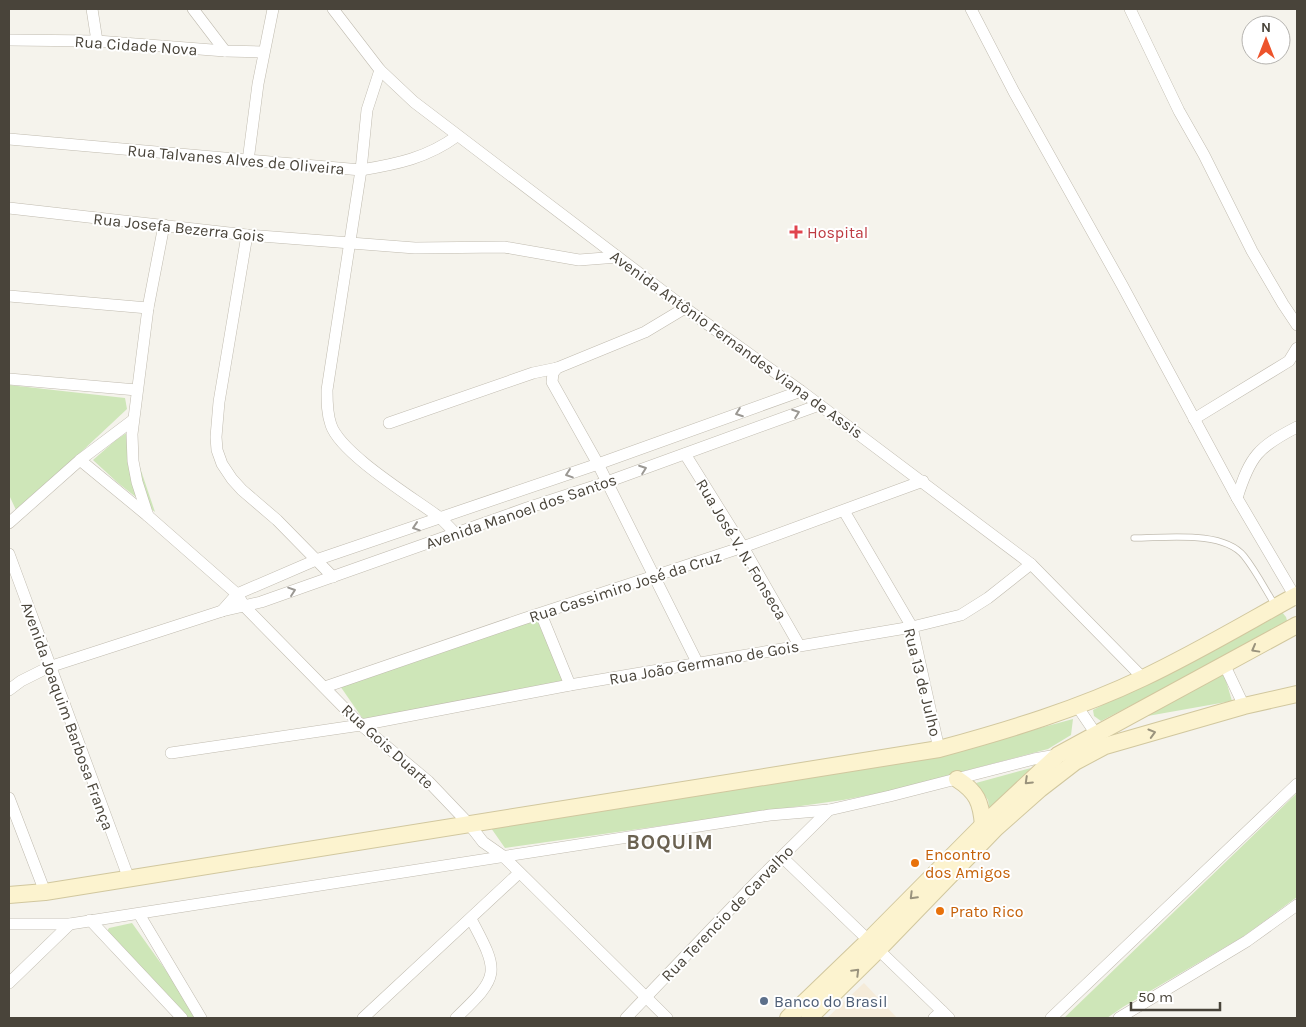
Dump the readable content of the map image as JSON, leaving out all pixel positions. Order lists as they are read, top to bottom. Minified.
{"streets":{"street":["Rua Cidade Nova","Rua Talvanes Alves de Oliveira","Rua Josefa Bezerra Gois","Avenida Antônio Fernandes Viana de Assis","Avenida Manoel dos Santos","Rua José V. N. Fonseca","Rua Cassimiro José da Cruz","Rua João Germano de Gois","Rua 13 de Julho","Avenida Joaquim Barbosa França","Rua Gois Duarte","Rua Terencio de Carvalho"]},"crossings":[["Rua Talvanes Alves de Oliveira","Avenida Antônio Fernandes Viana de Assis"],["Rua Josefa Bezerra Gois","Avenida Antônio Fernandes Viana de Assis"],["Avenida Antônio Fernandes Viana de Assis","Avenida Manoel dos Santos"],["Avenida Antônio Fernandes Viana de Assis","Rua Cassimiro José da Cruz"],["Avenida Antônio Fernandes Viana de Assis","Rua João Germano de Gois"],["Avenida Manoel dos Santos","Rua José V. N. Fonseca"],["Avenida Manoel dos Santos","Avenida Joaquim Barbosa França"],["Avenida Manoel dos Santos","Rua Gois Duarte"],["Rua José V. N. Fonseca","Rua Cassimiro José da Cruz"],["Rua José V. N. Fonseca","Rua João Germano de Gois"],["Rua Cassimiro José da Cruz","Rua 13 de Julho"],["Rua Cassimiro José da Cruz","Rua Gois Duarte"],["Rua João Germano de Gois","Rua 13 de Julho"],["Rua João Germano de Gois","Rua Gois Duarte"],["Rua Gois Duarte","Rua Terencio de Carvalho"]],"districts":["BOQUIM"],"places":{"health":["Hospital"],"other":["Encontro dos Amigos","Prato Rico","Banco do Brasil"]},"scale_bar":"50 m","north":"top"}
